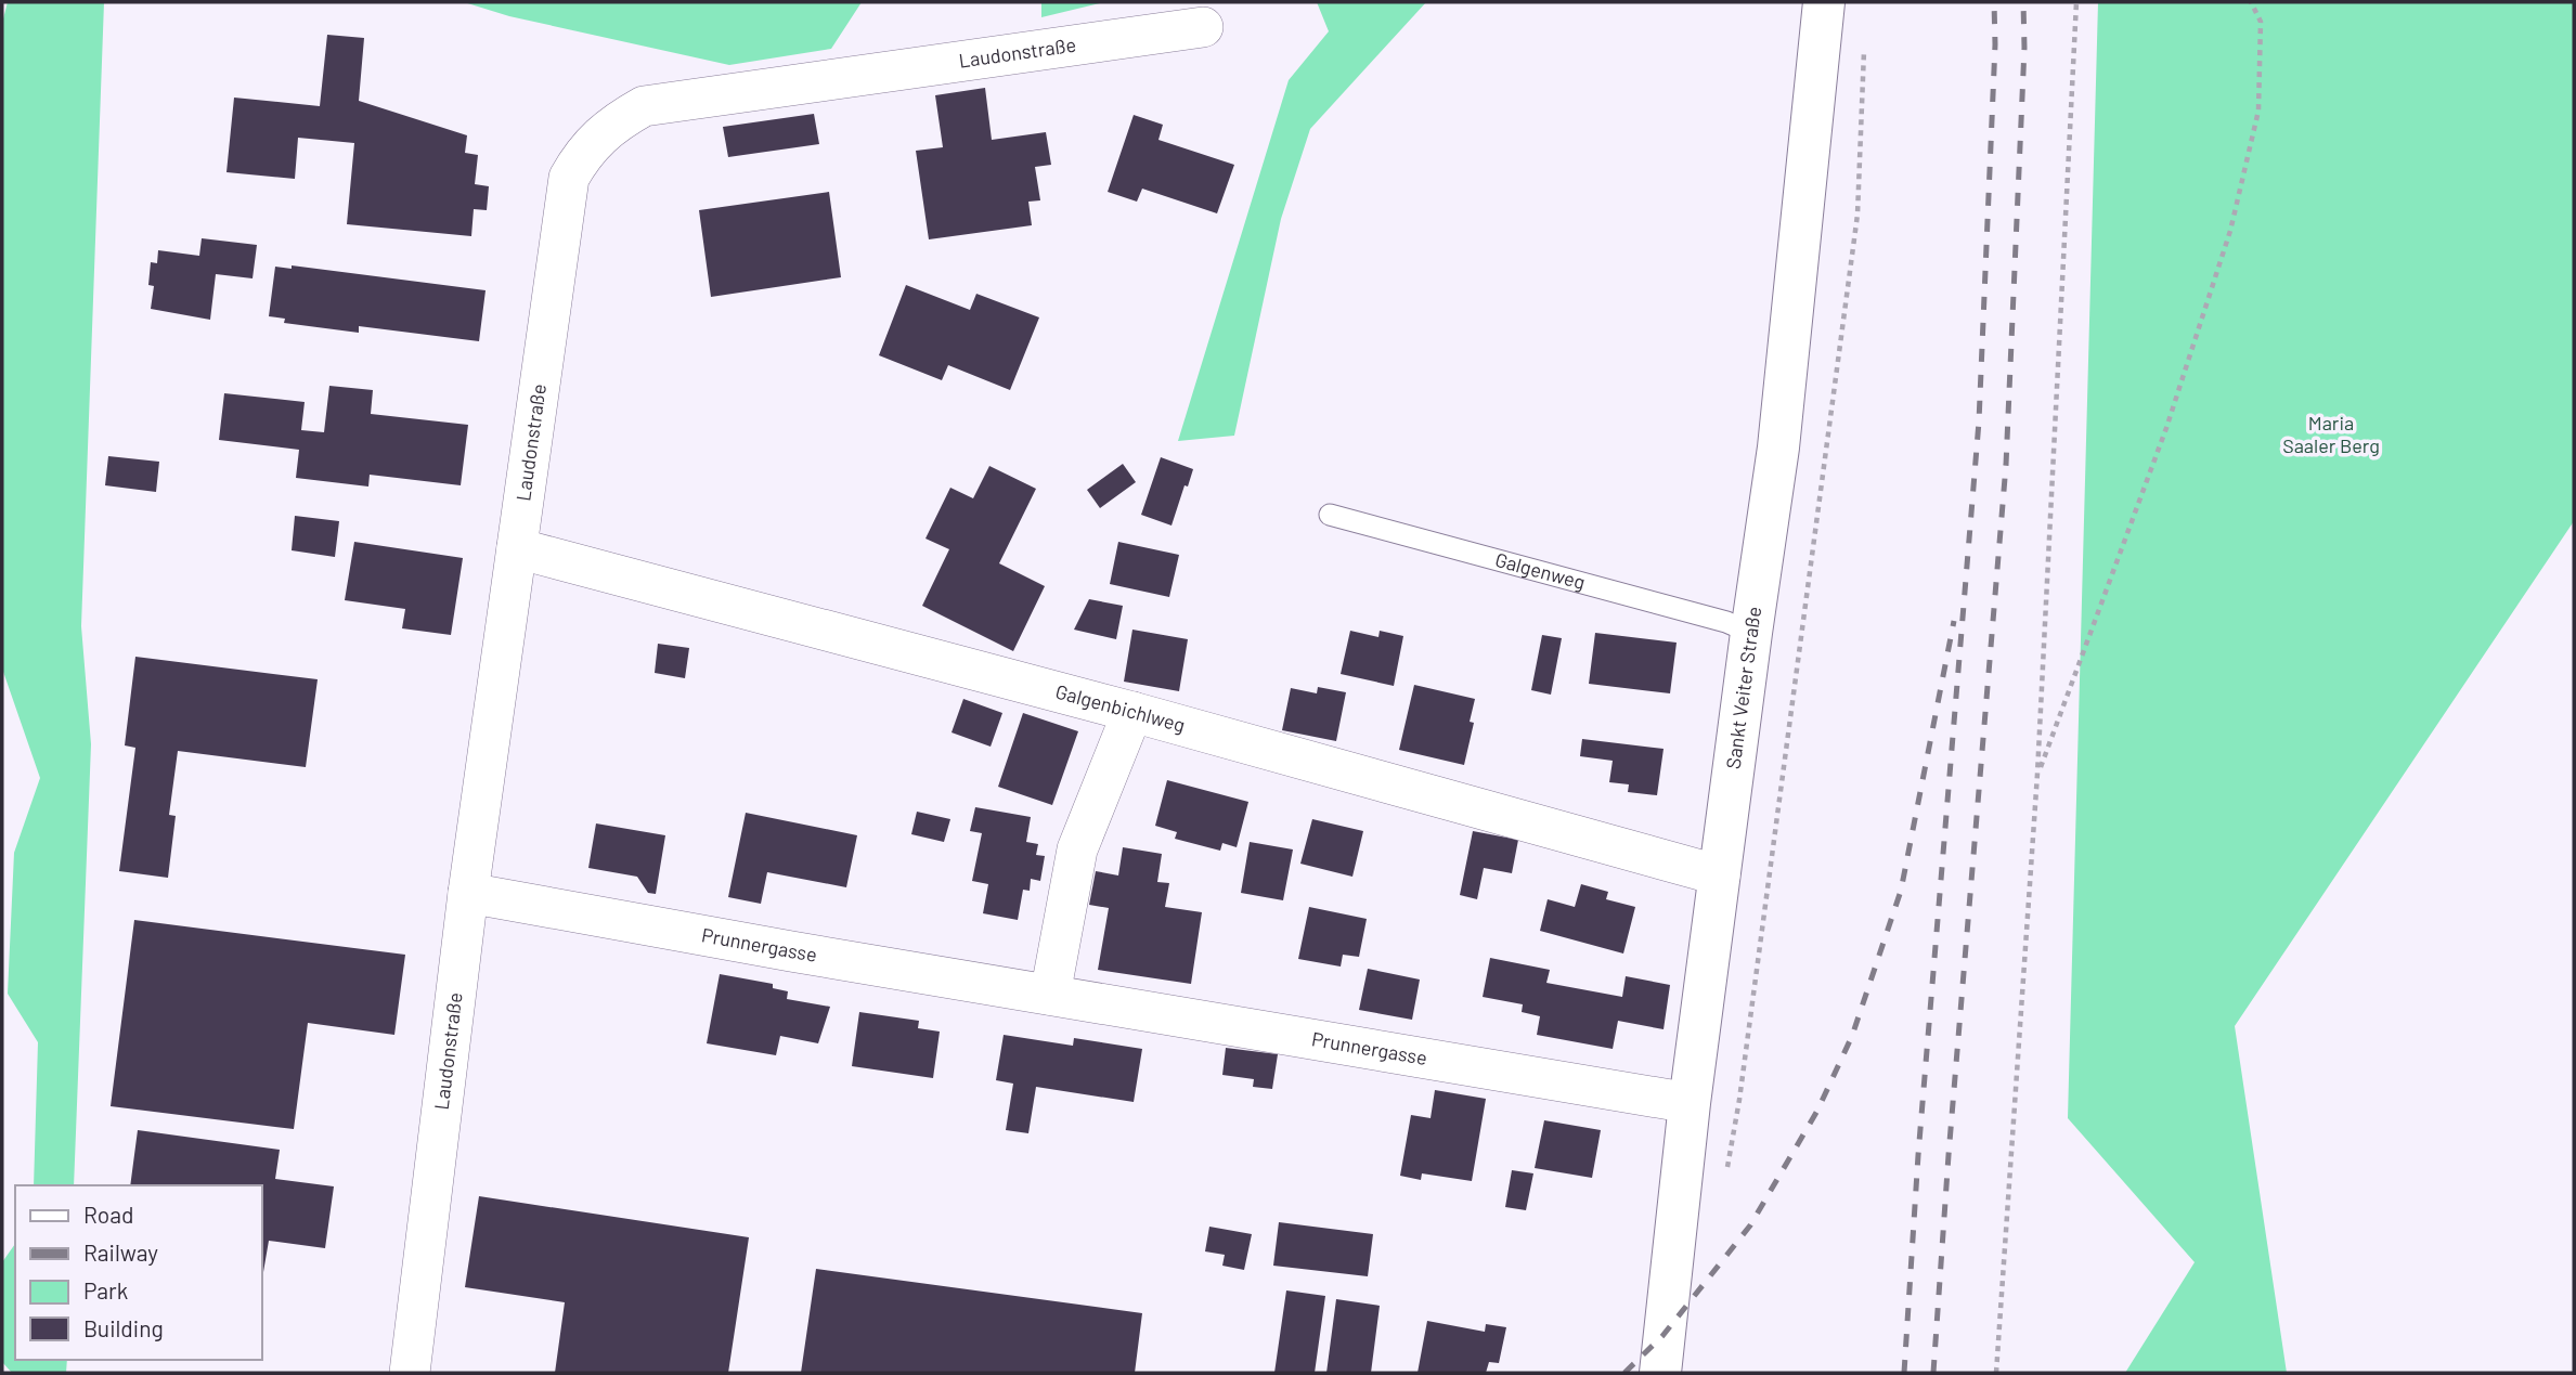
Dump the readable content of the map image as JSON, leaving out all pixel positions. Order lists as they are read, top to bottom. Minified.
{"streets":{"main road":["Sankt Veiter Straße"],"street":["Laudonstraße","Galgenbichlweg","Prunnergasse"],"lane":["Galgenweg"]},"crossings":[["Laudonstraße","Galgenbichlweg"],["Laudonstraße","Prunnergasse"],["Galgenweg","Sankt Veiter Straße"],["Sankt Veiter Straße","Galgenbichlweg"],["Sankt Veiter Straße","Prunnergasse"]],"parks":["Maria Saaler Berg"],"legend":["Road","Railway","Park","Building"]}
